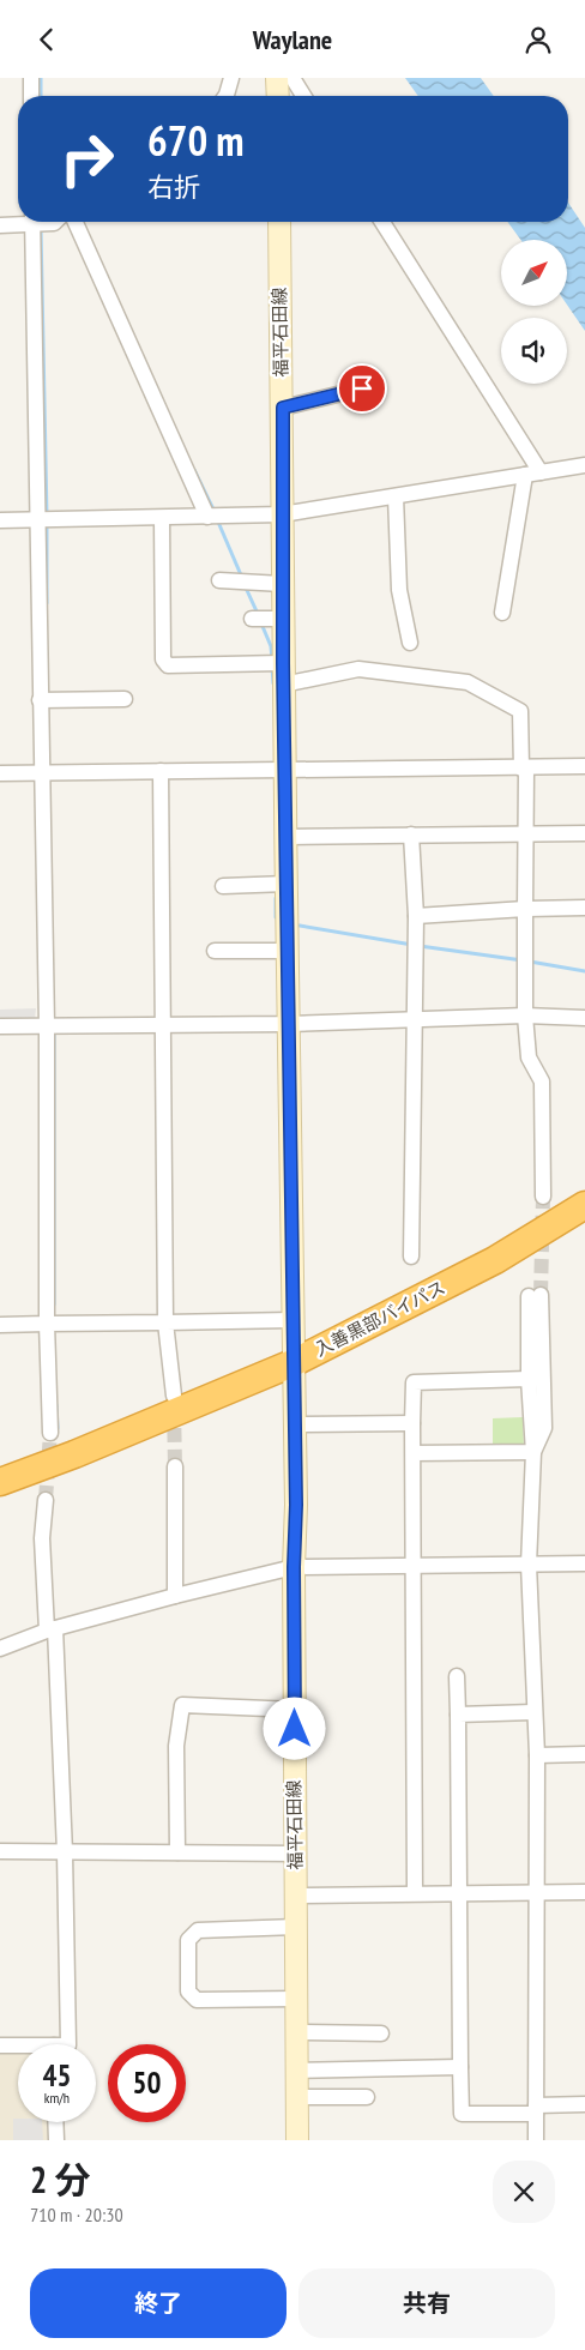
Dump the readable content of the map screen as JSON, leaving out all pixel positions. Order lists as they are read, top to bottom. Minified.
{"streets":{"highway":["入善黒部バイパス"],"main road":["福平石田線"]},"crossings":[["福平石田線","入善黒部バイパス"]],"north":"top right","page":{"header":"Waylane","turn":["670 m","右折"],"speed":"45 km/h","limit":"50","heading":["2 分","710 m · 20:30"],"buttons":["終了","共有"]}}
